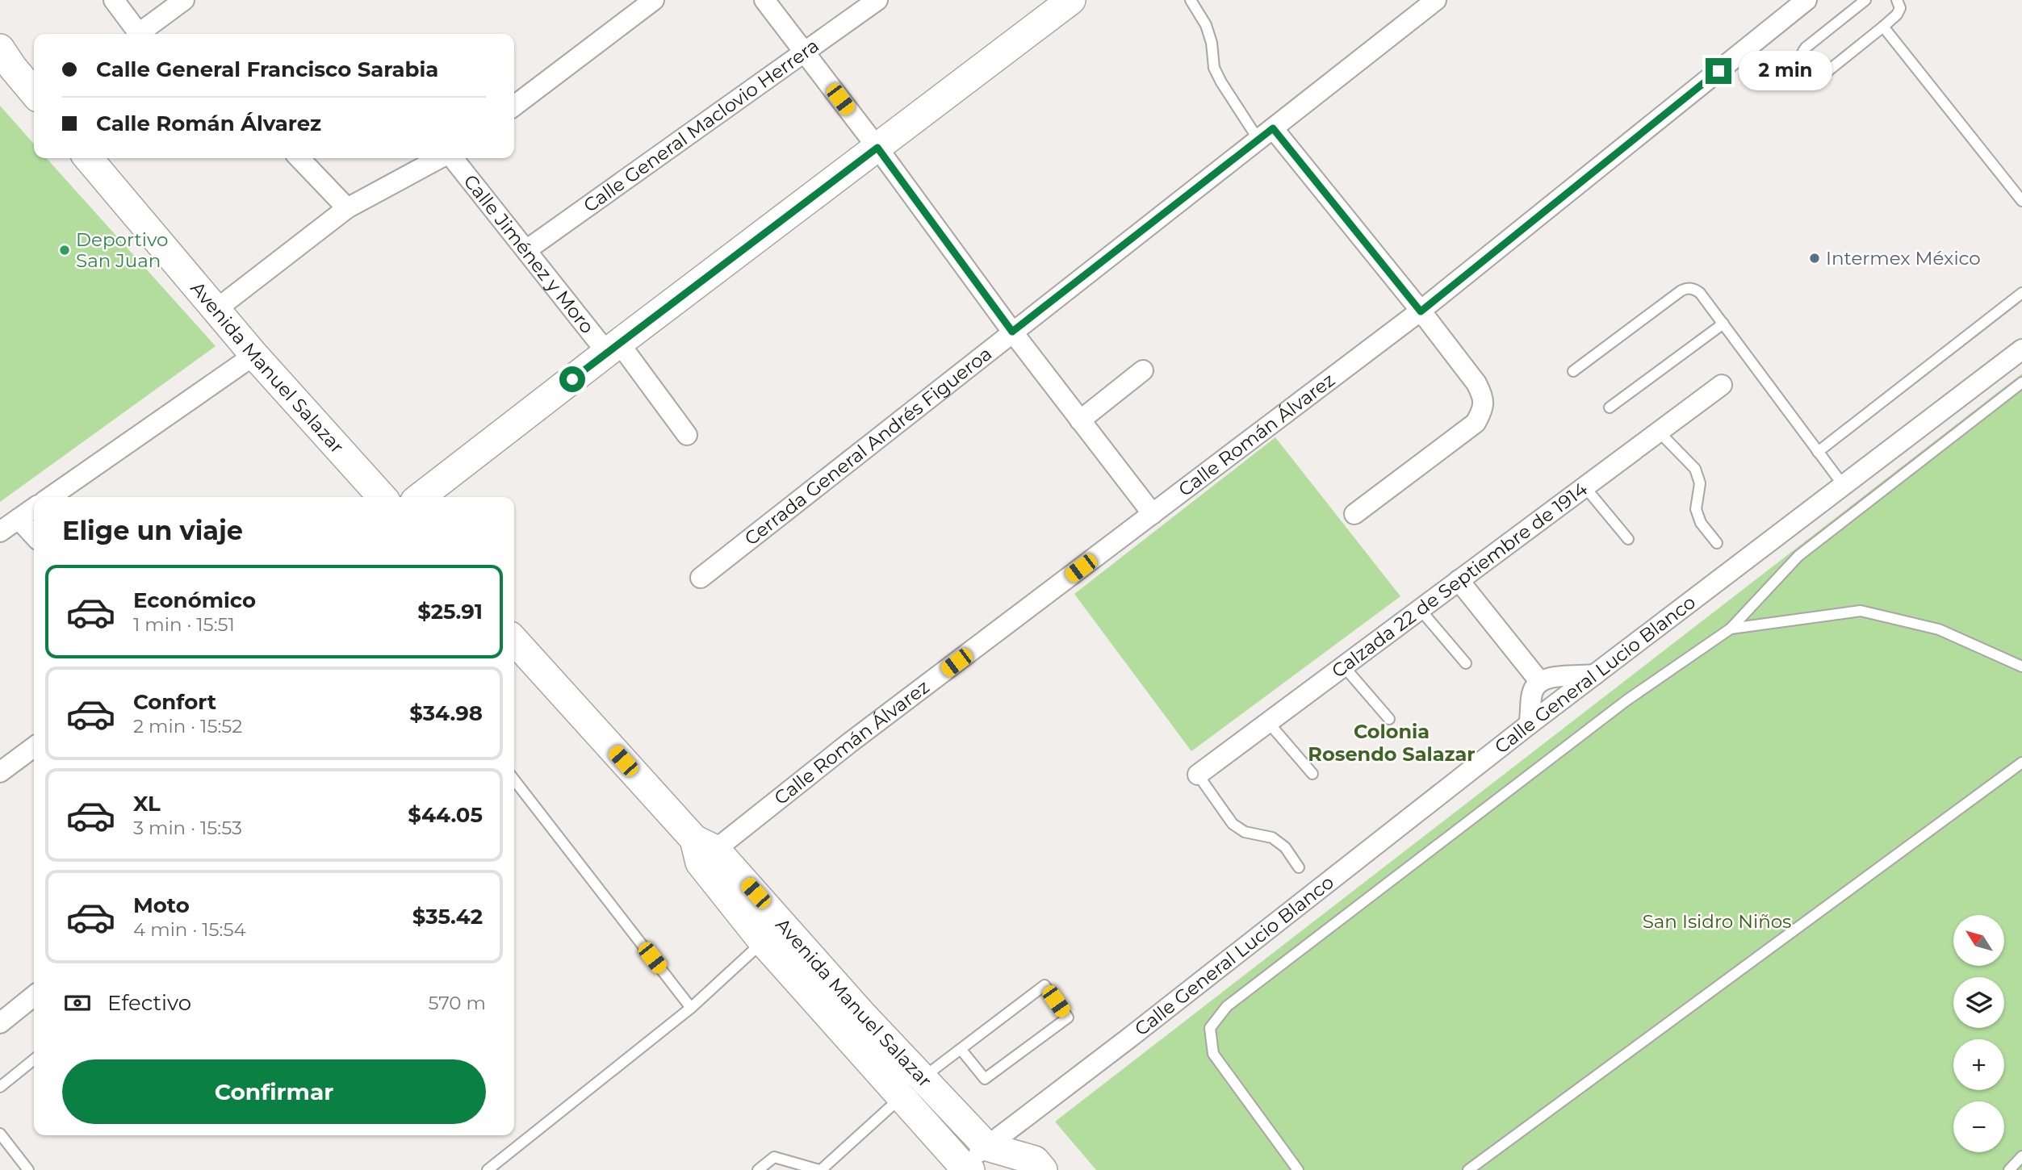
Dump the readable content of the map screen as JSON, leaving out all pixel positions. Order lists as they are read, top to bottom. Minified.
{"streets":{"street":["Calle General Maclovio Herrera","Calle Jiménez y Moro","Avenida Manuel Salazar","Calle Román Álvarez","Cerrada General Andrés Figueroa","Calzada 22 de Septiembre de 1914","Calle General Lucio Blanco"]},"crossings":[["Calle General Maclovio Herrera","Calle Jiménez y Moro"],["Avenida Manuel Salazar","Calle Román Álvarez"],["Avenida Manuel Salazar","Calle General Lucio Blanco"]],"districts":["Colonia Rosendo Salazar"],"parks":["San Isidro Niños"],"places":["Deportivo San Juan","Intermex México"],"north":"top left","page":{"banner":["Calle General Francisco Sarabia","Calle Román Álvarez"],"bubble":"2 min","heading":"Elige un viaje","list":[{"name":"Económico","note":"1 min · 15:51","value":"$25.91"},{"name":"Confort","note":"2 min · 15:52","value":"$34.98"},{"name":"XL","note":"3 min · 15:53","value":"$44.05"},{"name":"Moto","note":"4 min · 15:54","value":"$35.42"}],"map_buttons":["+","−"],"pay":["Efectivo","570 m"],"buttons":"Confirmar"}}
